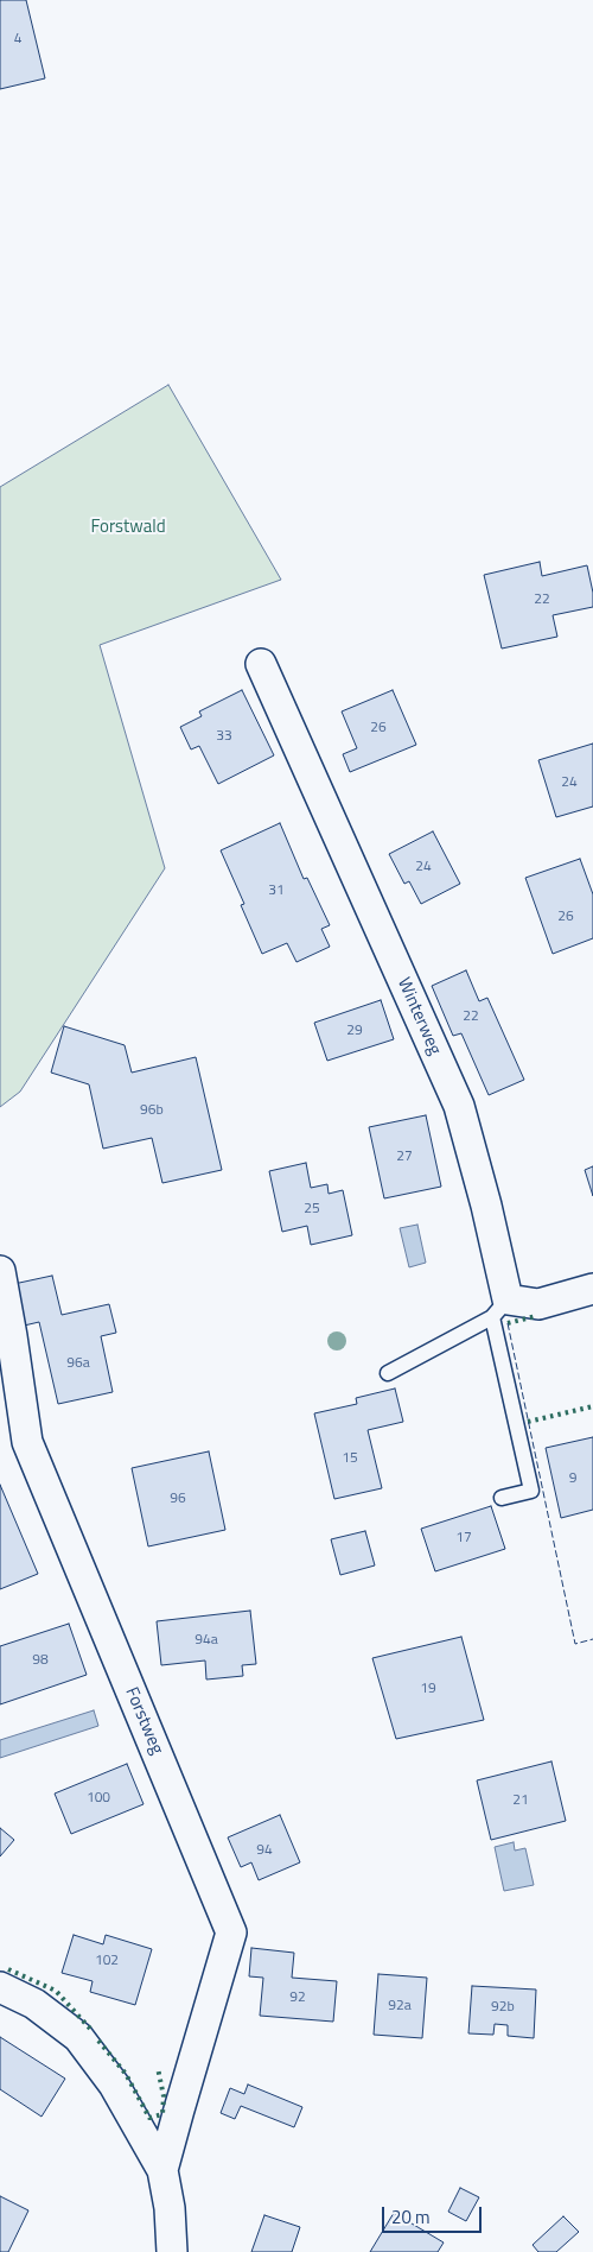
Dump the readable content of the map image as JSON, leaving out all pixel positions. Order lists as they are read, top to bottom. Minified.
{"streets":{"street":["Winterweg","Forstweg"]},"parks":["Forstwald"],"house_numbers":["4","22","26","33","24","24","31","26","22","29","96b","27","25","96a","15","9","96","17","94a","98","19","100","21","94","102","92","92a","92b"],"scale_bar":"20 m"}
